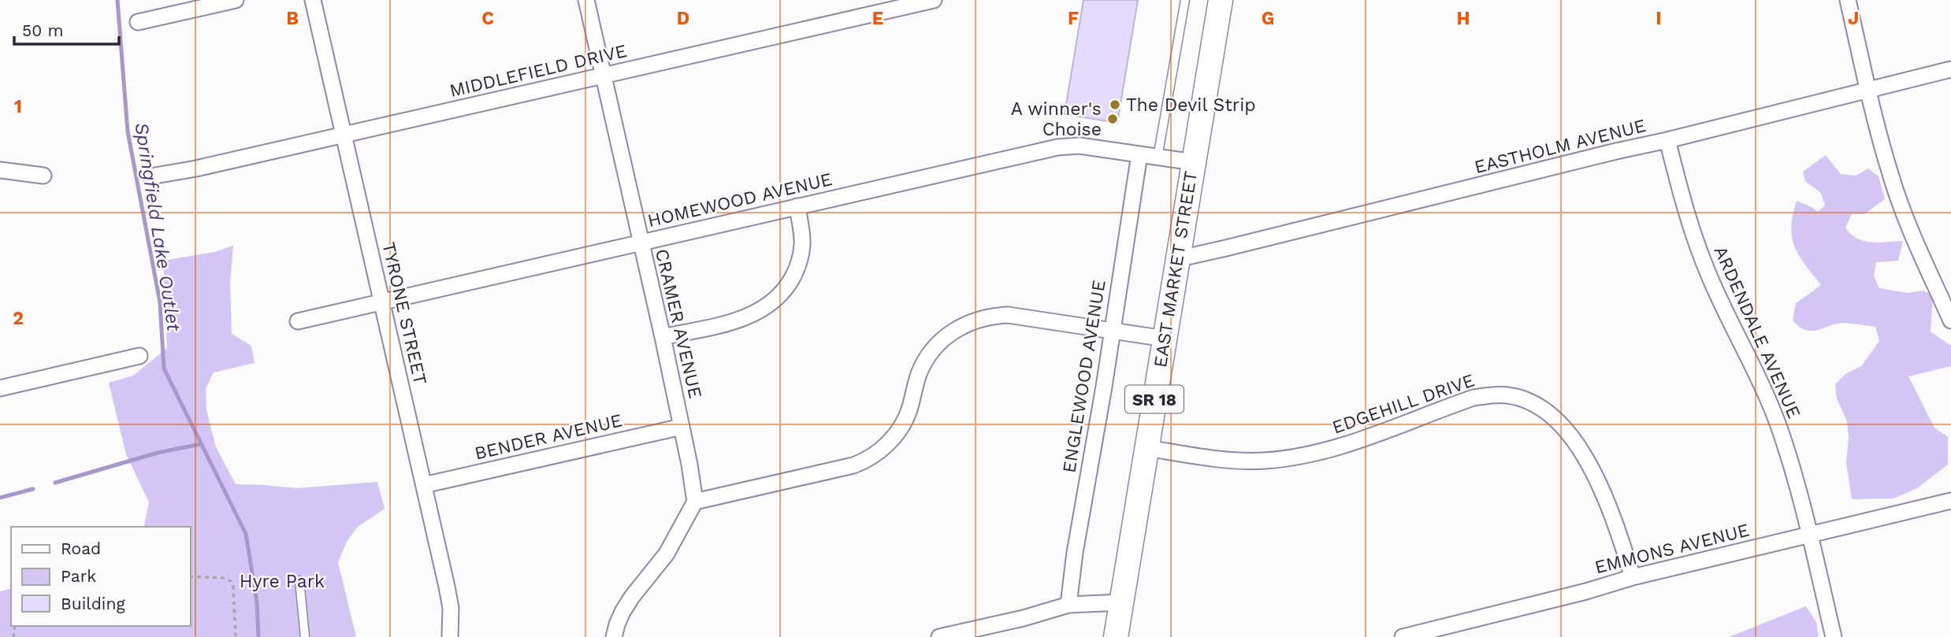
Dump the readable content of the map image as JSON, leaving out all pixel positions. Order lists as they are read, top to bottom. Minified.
{"streets":{"main road":["EAST MARKET STREET","SR 18"],"street":["MIDDLEFIELD DRIVE","EASTHOLM AVENUE","HOMEWOOD AVENUE","TYRONE STREET","CRAMER AVENUE","ARDENDALE AVENUE","ENGLEWOOD AVENUE","EDGEHILL DRIVE","BENDER AVENUE","EMMONS AVENUE"]},"crossings":[["MIDDLEFIELD DRIVE","TYRONE STREET"],["MIDDLEFIELD DRIVE","CRAMER AVENUE"],["EASTHOLM AVENUE","EAST MARKET STREET"],["EASTHOLM AVENUE","ARDENDALE AVENUE"],["HOMEWOOD AVENUE","EAST MARKET STREET"],["HOMEWOOD AVENUE","TYRONE STREET"],["HOMEWOOD AVENUE","CRAMER AVENUE"],["HOMEWOOD AVENUE","ENGLEWOOD AVENUE"],["EAST MARKET STREET","EDGEHILL DRIVE"],["TYRONE STREET","BENDER AVENUE"],["CRAMER AVENUE","BENDER AVENUE"],["ARDENDALE AVENUE","EMMONS AVENUE"],["EDGEHILL DRIVE","EMMONS AVENUE"]],"water":["Springfield Lake Outlet"],"parks":["Hyre Park"],"places":["The Devil Strip","A winner's Choise"],"legend":["Road","Park","Building"],"scale_bar":"50 m","grid":{"columns":["B","C","D","E","F","G","H","I","J"],"rows":["1","2"]}}
